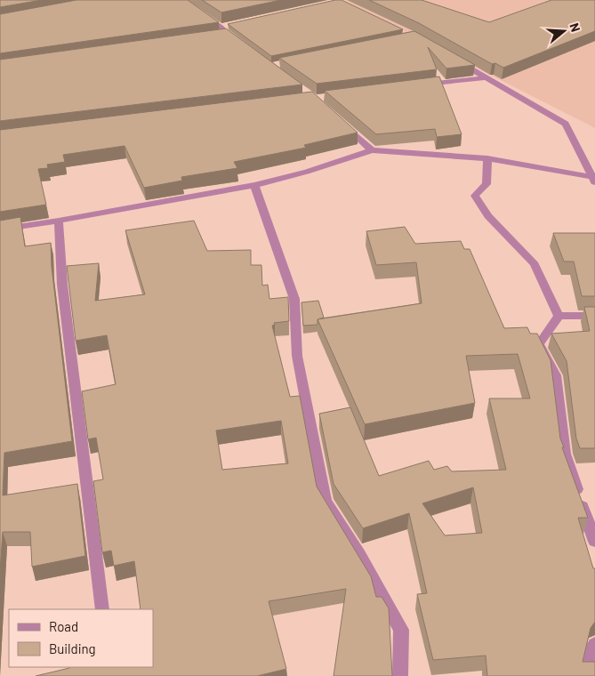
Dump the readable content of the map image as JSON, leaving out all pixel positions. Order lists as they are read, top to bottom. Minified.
{"legend":["Road","Building"],"north":"right"}
